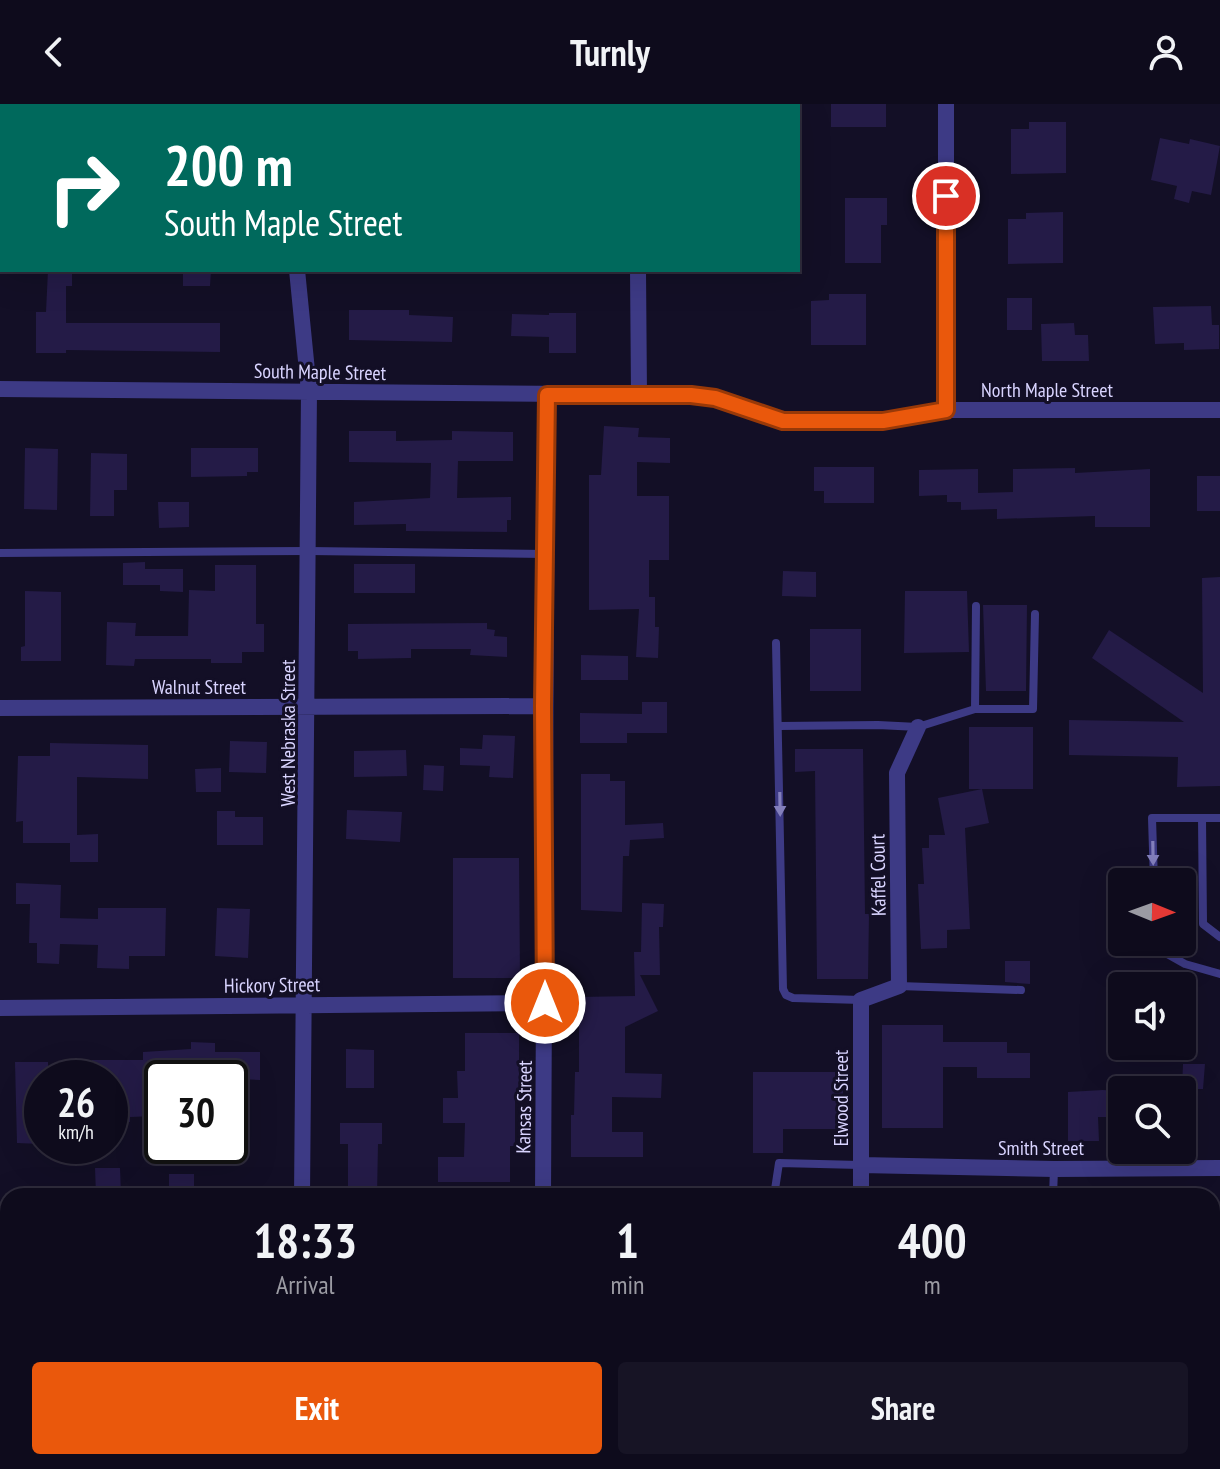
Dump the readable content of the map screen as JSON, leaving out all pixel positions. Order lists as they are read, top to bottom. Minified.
{"streets":{"street":["South Maple Street","North Maple Street","Walnut Street","West Nebraska Street","Kaffel Court","Hickory Street","Elwood Street","Kansas Street","Smith Street"]},"crossings":[["South Maple Street","North Maple Street"],["South Maple Street","West Nebraska Street"],["South Maple Street","Kansas Street"],["Walnut Street","West Nebraska Street"],["Walnut Street","Kansas Street"],["West Nebraska Street","Hickory Street"],["Hickory Street","Kansas Street"],["Elwood Street","Smith Street"]],"north":"right","page":{"header":"Turnly","turn":["200 m","South Maple Street"],"speed":"26 km/h","limit":"30","eta":["18:33","Arrival","1","min","400","m"],"buttons":["Exit","Share"]}}
